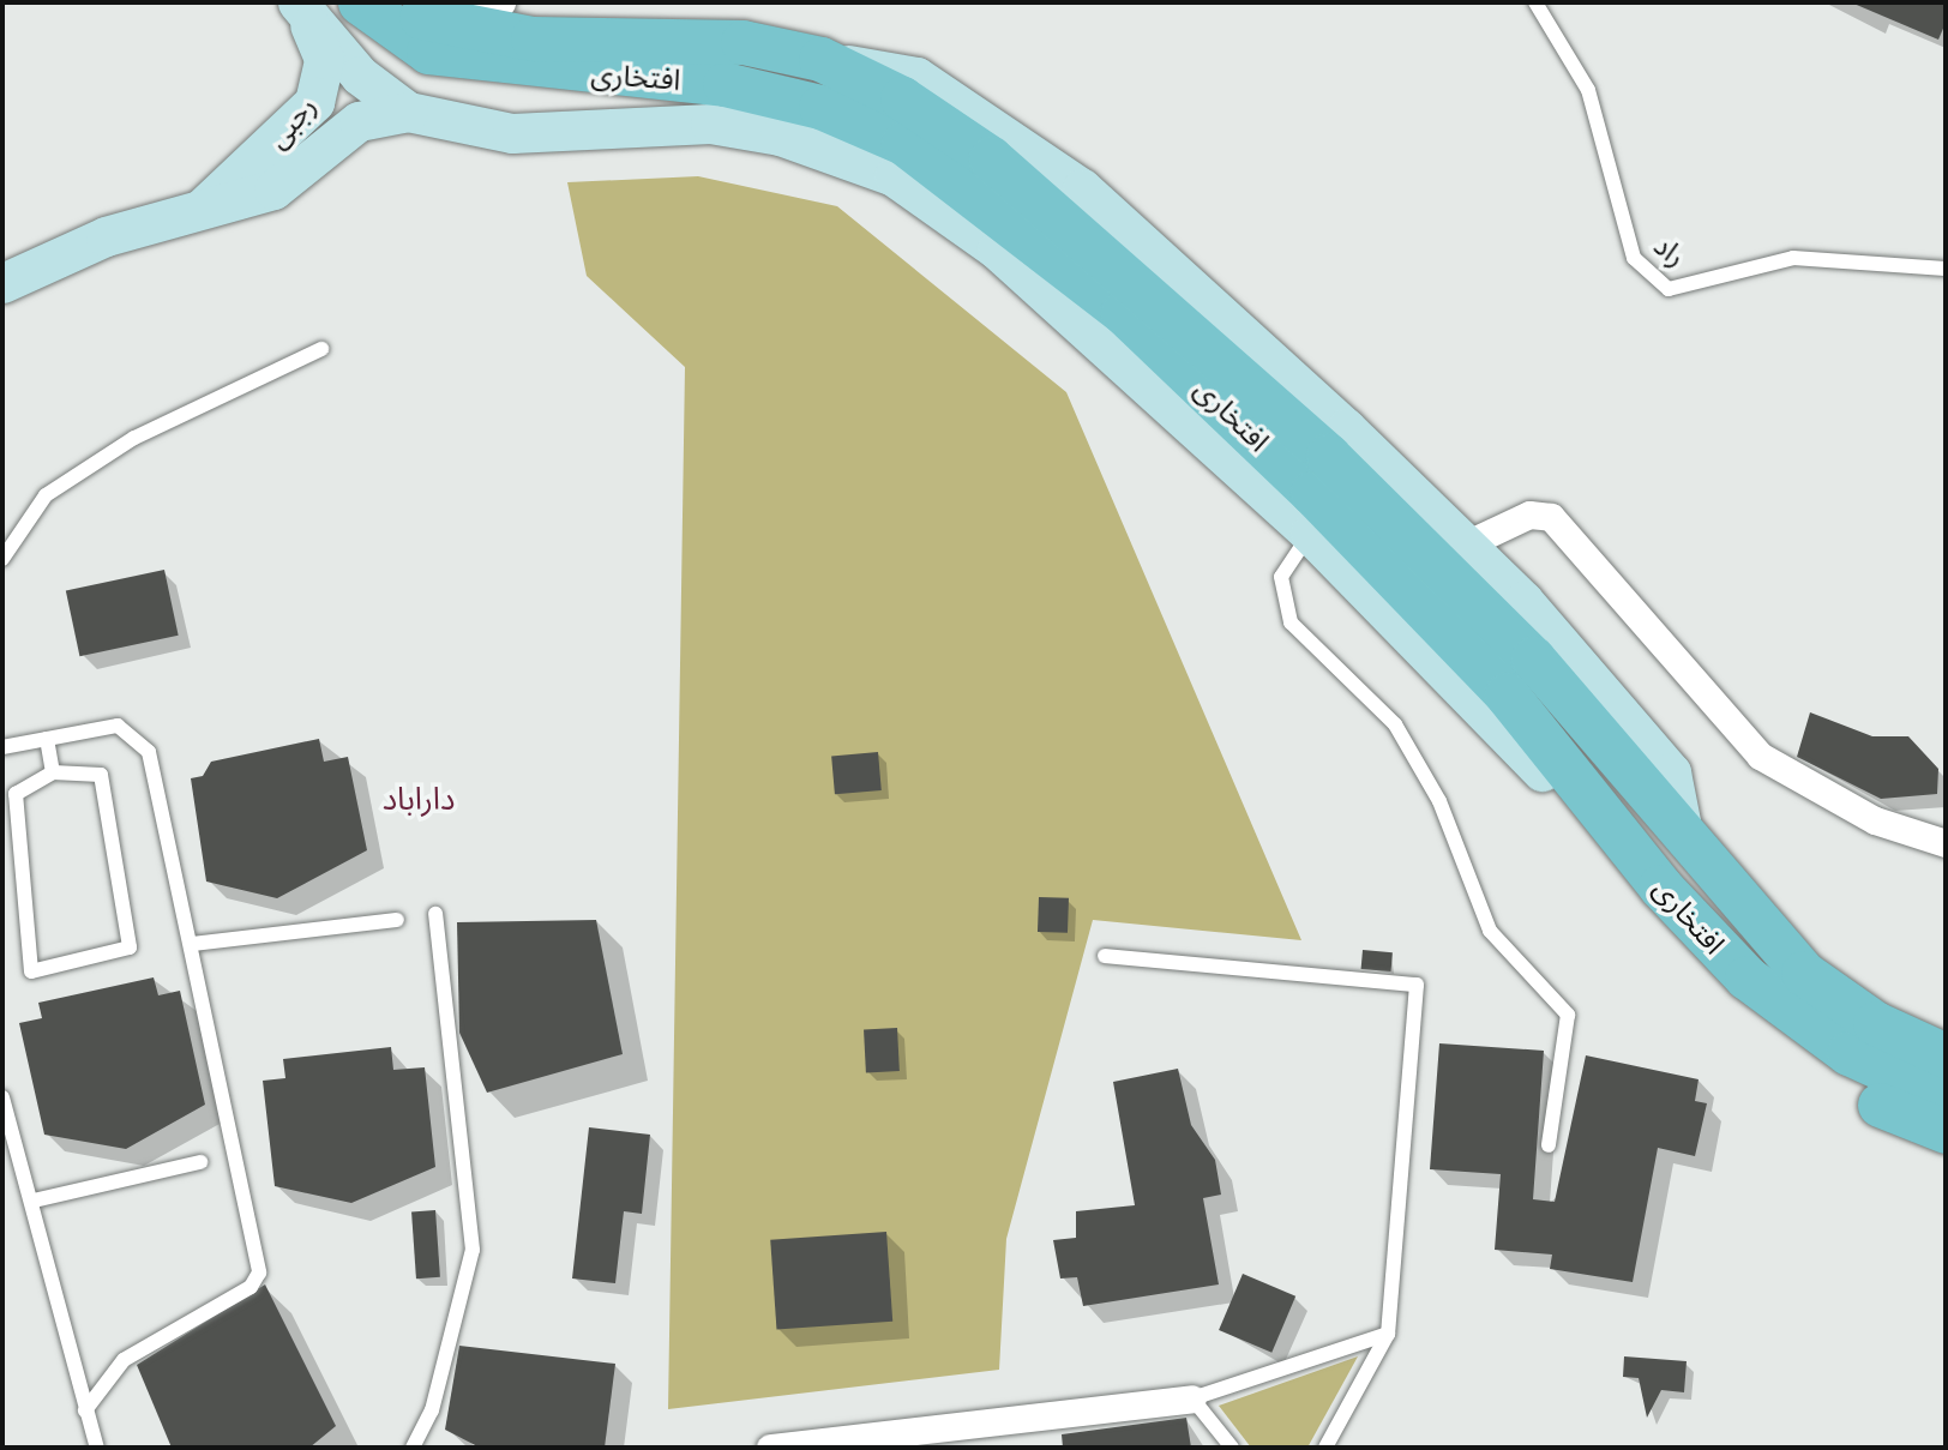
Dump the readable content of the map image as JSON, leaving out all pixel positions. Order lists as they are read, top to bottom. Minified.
{"streets":{"main road":["افتخاری","رجبی"],"lane":["راد"]},"districts":["داراباد"]}
